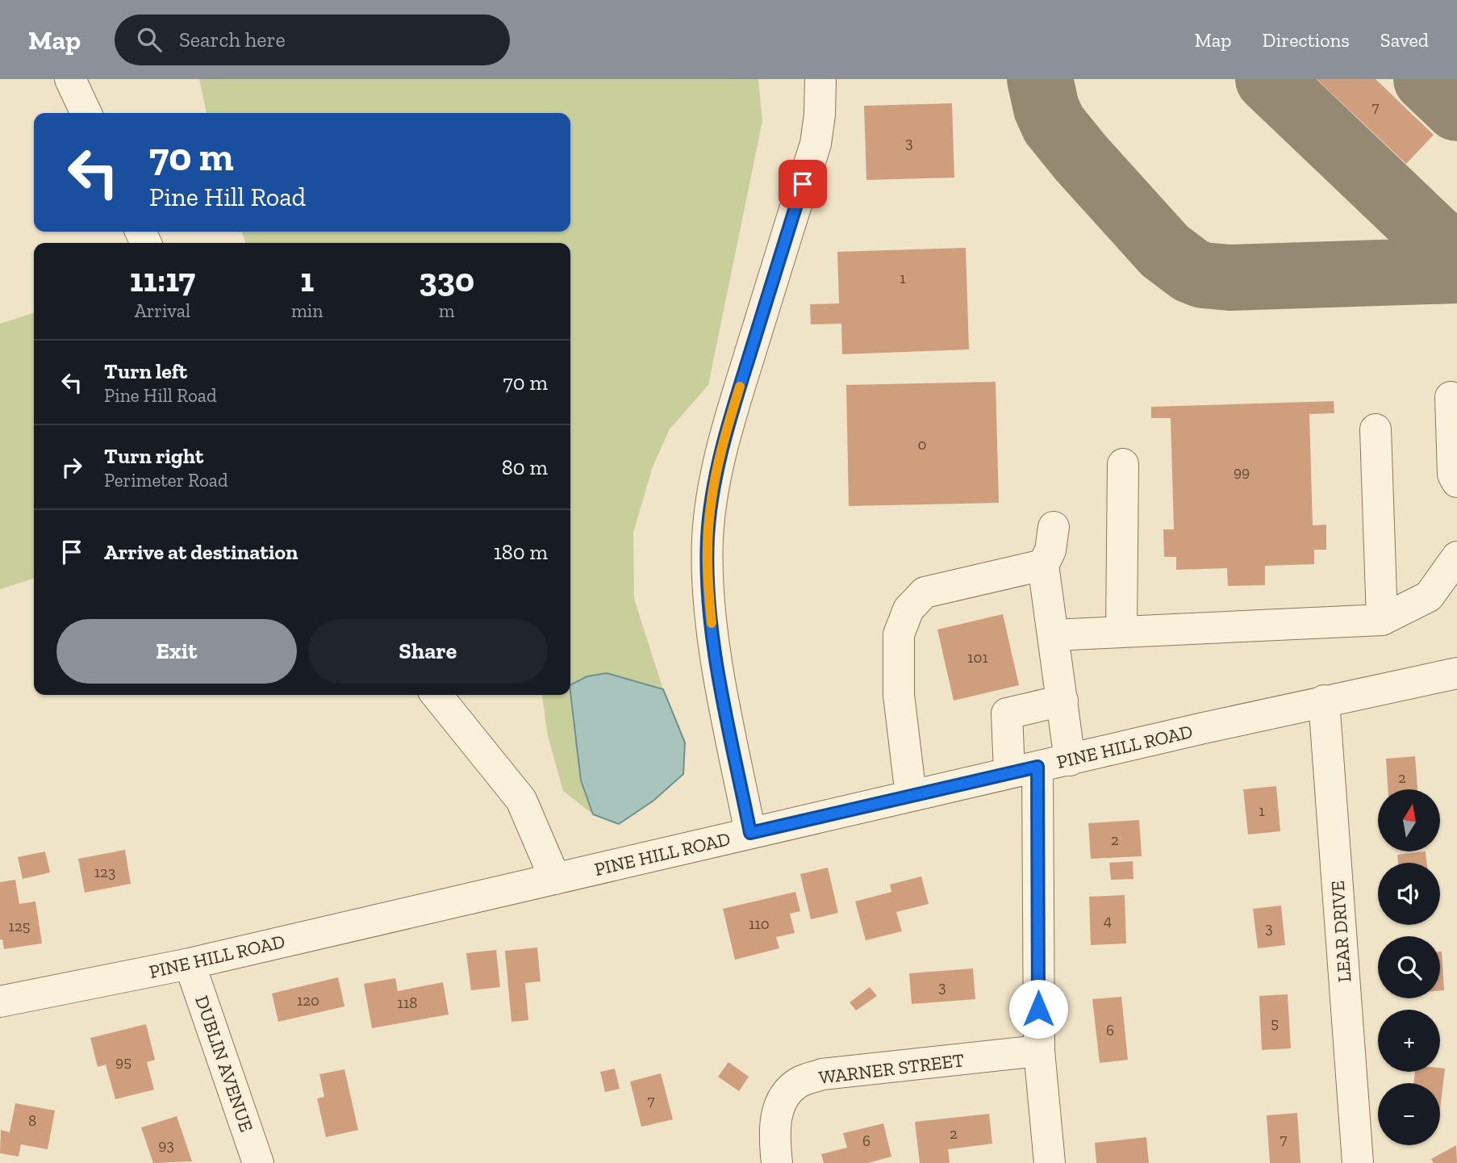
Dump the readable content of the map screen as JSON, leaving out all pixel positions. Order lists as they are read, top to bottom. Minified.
{"streets":{"street":["PINE HILL ROAD","LEAR DRIVE","DUBLIN AVENUE","WARNER STREET"]},"crossings":[["PINE HILL ROAD","LEAR DRIVE"],["PINE HILL ROAD","DUBLIN AVENUE"]],"house_numbers":["7","3","1","0","99","101","2","1","2","123","4","110","125","3","3","120","118","5","6","95","7","8","2","7","6","93"],"north":"top","page":{"header":"Map","search":"Search here","nav":["Map","Directions","Saved"],"turn":["70 m","Pine Hill Road"],"eta":["11:17","Arrival","1","min","330","m"],"list":[{"name":"Turn left","note":"Pine Hill Road","value":"70 m"},{"name":"Turn right","note":"Perimeter Road","value":"80 m"},{"name":"Arrive at destination","value":"180 m"}],"buttons":["Exit","Share"],"map_buttons":["+","−"]}}
